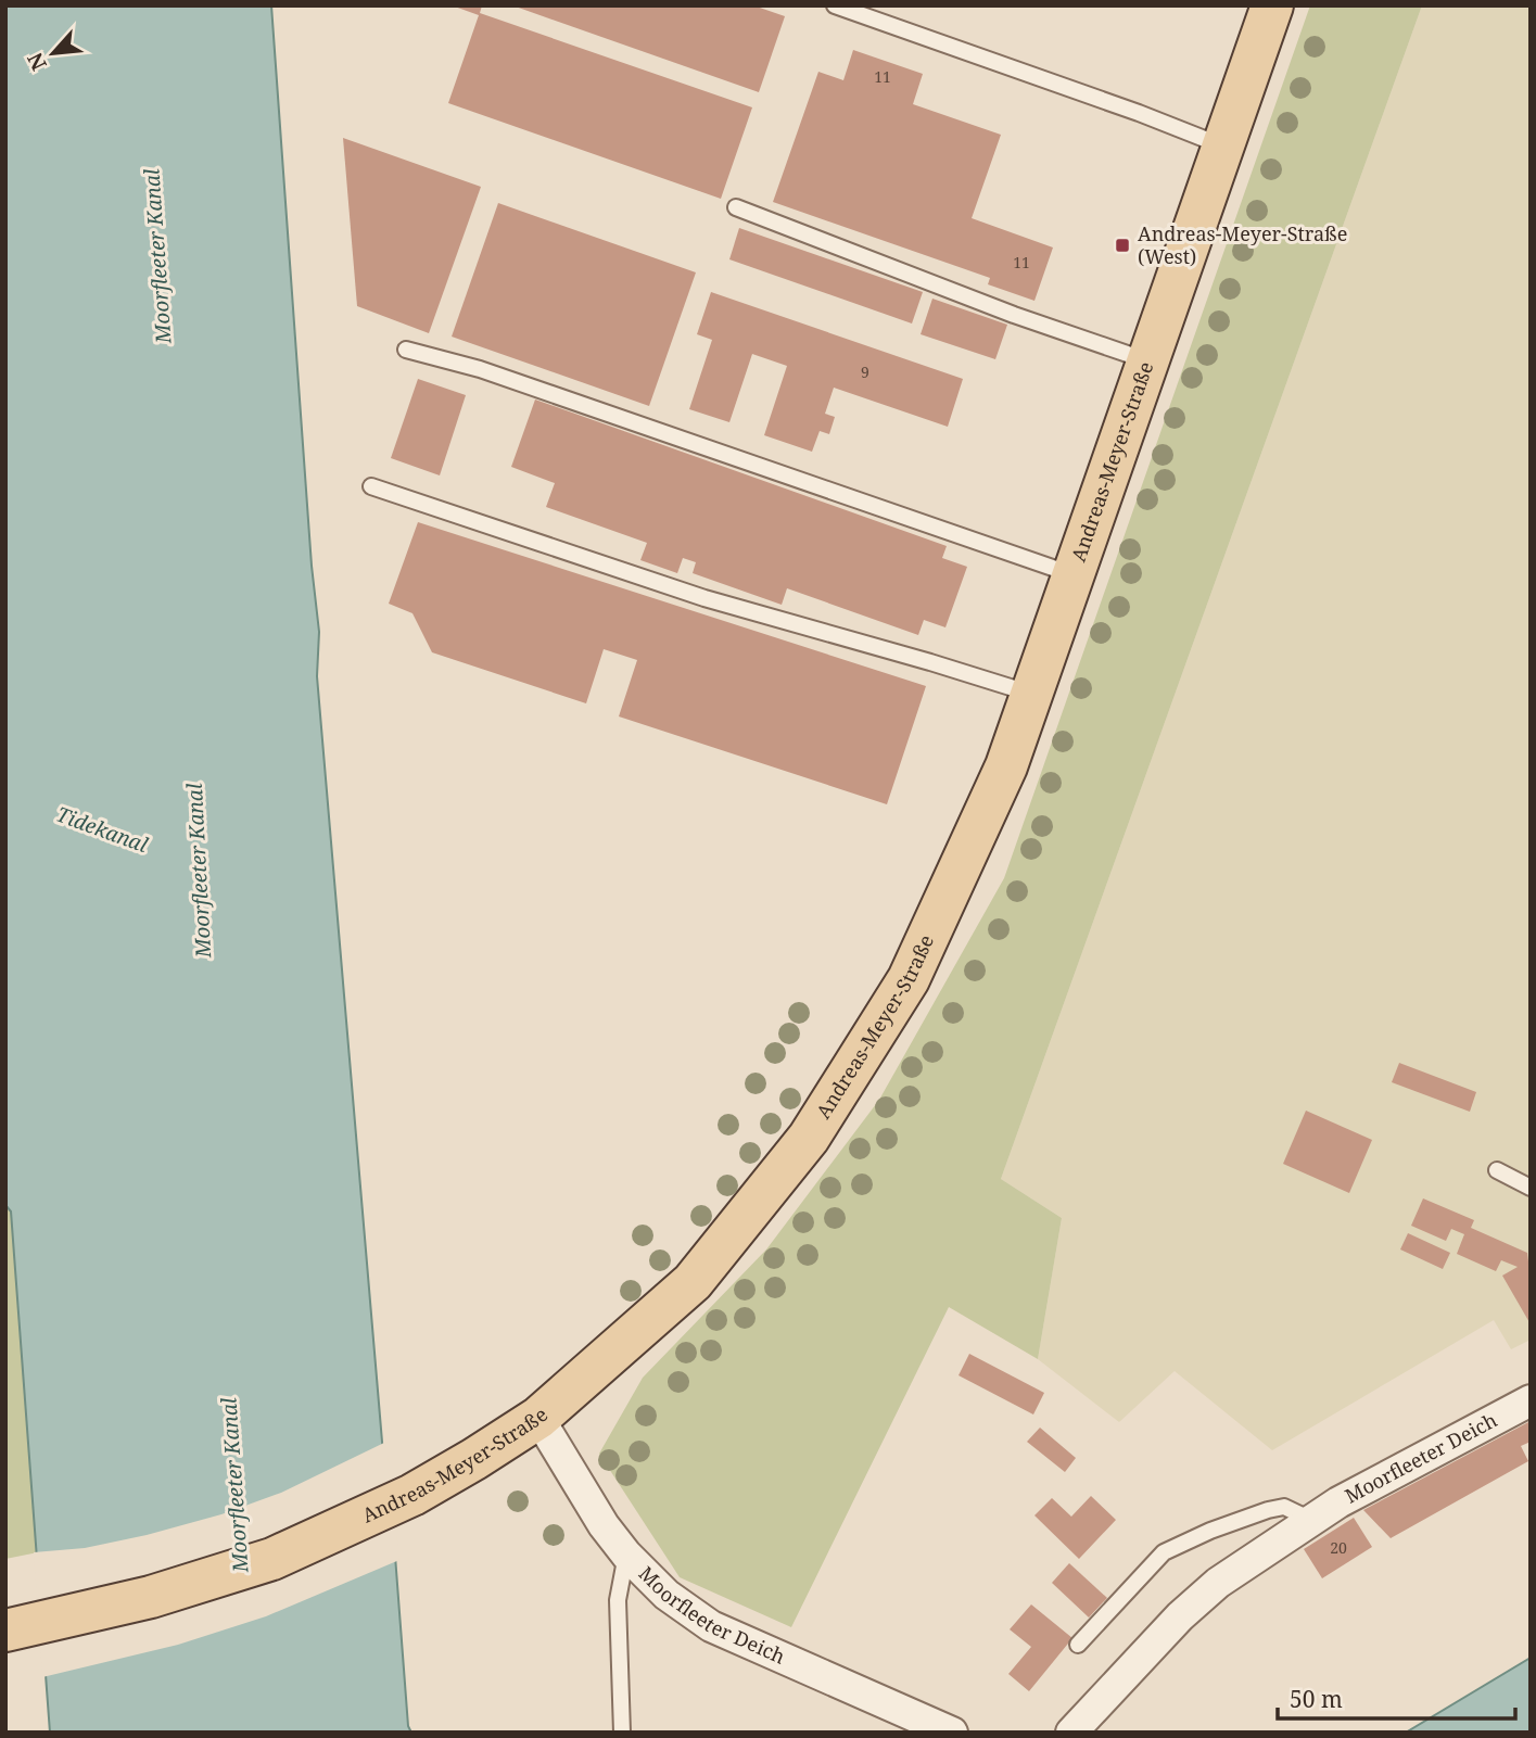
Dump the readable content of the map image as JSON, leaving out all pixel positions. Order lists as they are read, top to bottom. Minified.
{"streets":{"main road":["Andreas-Meyer-Straße"],"street":["Moorfleeter Deich"]},"crossings":[["Andreas-Meyer-Straße","Moorfleeter Deich"]],"water":["Moorfleeter Kanal","Tidekanal"],"places":{"transit":["Andreas-Meyer-Straße (West)"]},"house_numbers":["11","11","9","20"],"scale_bar":"50 m","north":"bottom left"}
